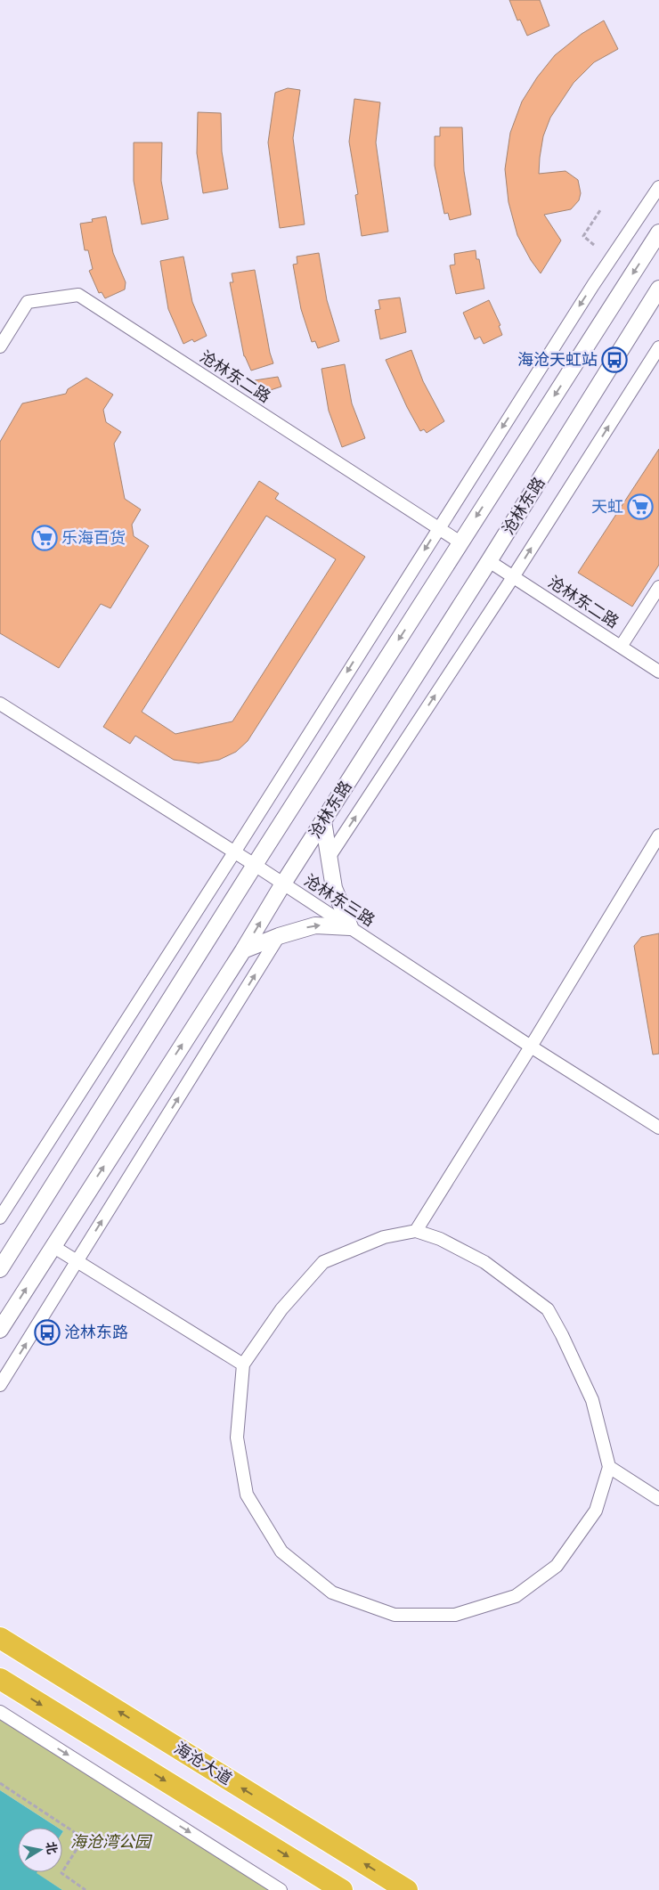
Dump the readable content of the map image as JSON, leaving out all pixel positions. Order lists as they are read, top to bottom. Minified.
{"streets":{"highway":["海沧大道"],"street":["沧林东二路","沧林东路","沧林东三路"]},"crossings":[["沧林东二路","沧林东路"],["沧林东路","沧林东三路"]],"parks":["海沧湾公园"],"places":{"bus stop":["海沧天虹站","沧林东路"],"supermarket":["天虹","乐海百货"]},"north":"right"}
